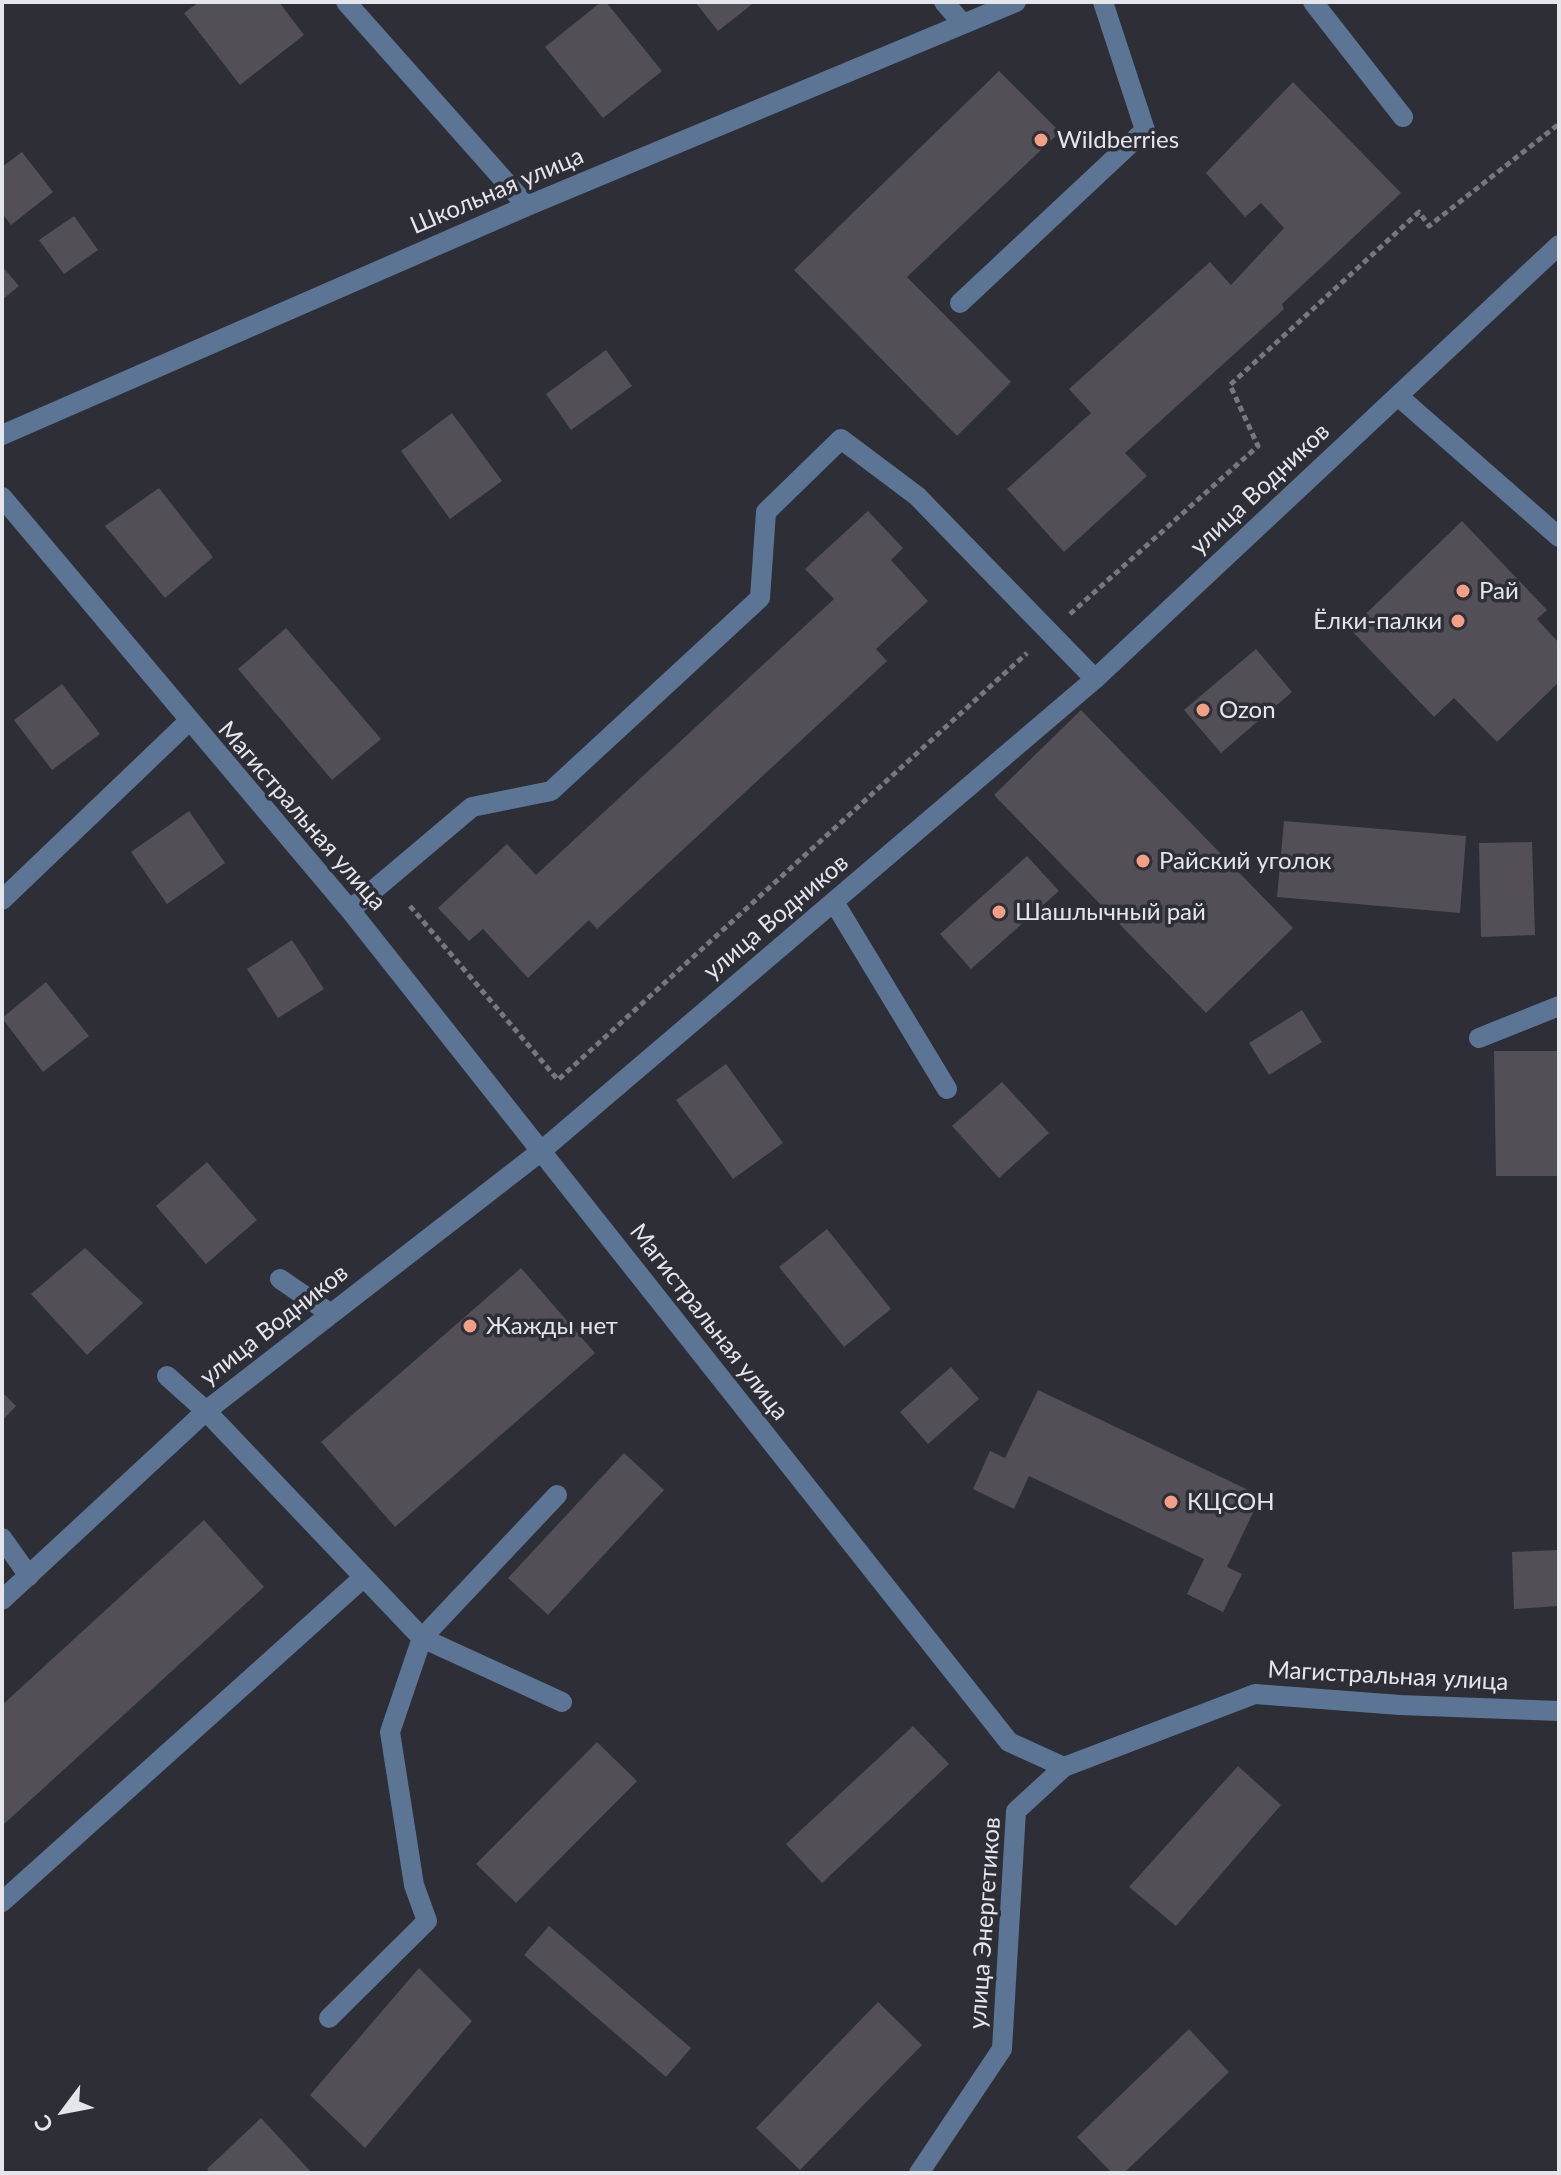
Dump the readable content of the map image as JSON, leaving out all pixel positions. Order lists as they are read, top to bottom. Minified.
{"streets":{"street":["Школьная улица","улица Водников","Магистральная улица","улица Энергетиков"]},"crossings":[["улица Водников","Магистральная улица"],["Магистральная улица","улица Энергетиков"]],"places":["Wildberries","Рай","Ёлки-палки","Ozon","Райский уголок","Шашлычный рай","Жажды нет","КЦСОН"],"north":"bottom left"}
